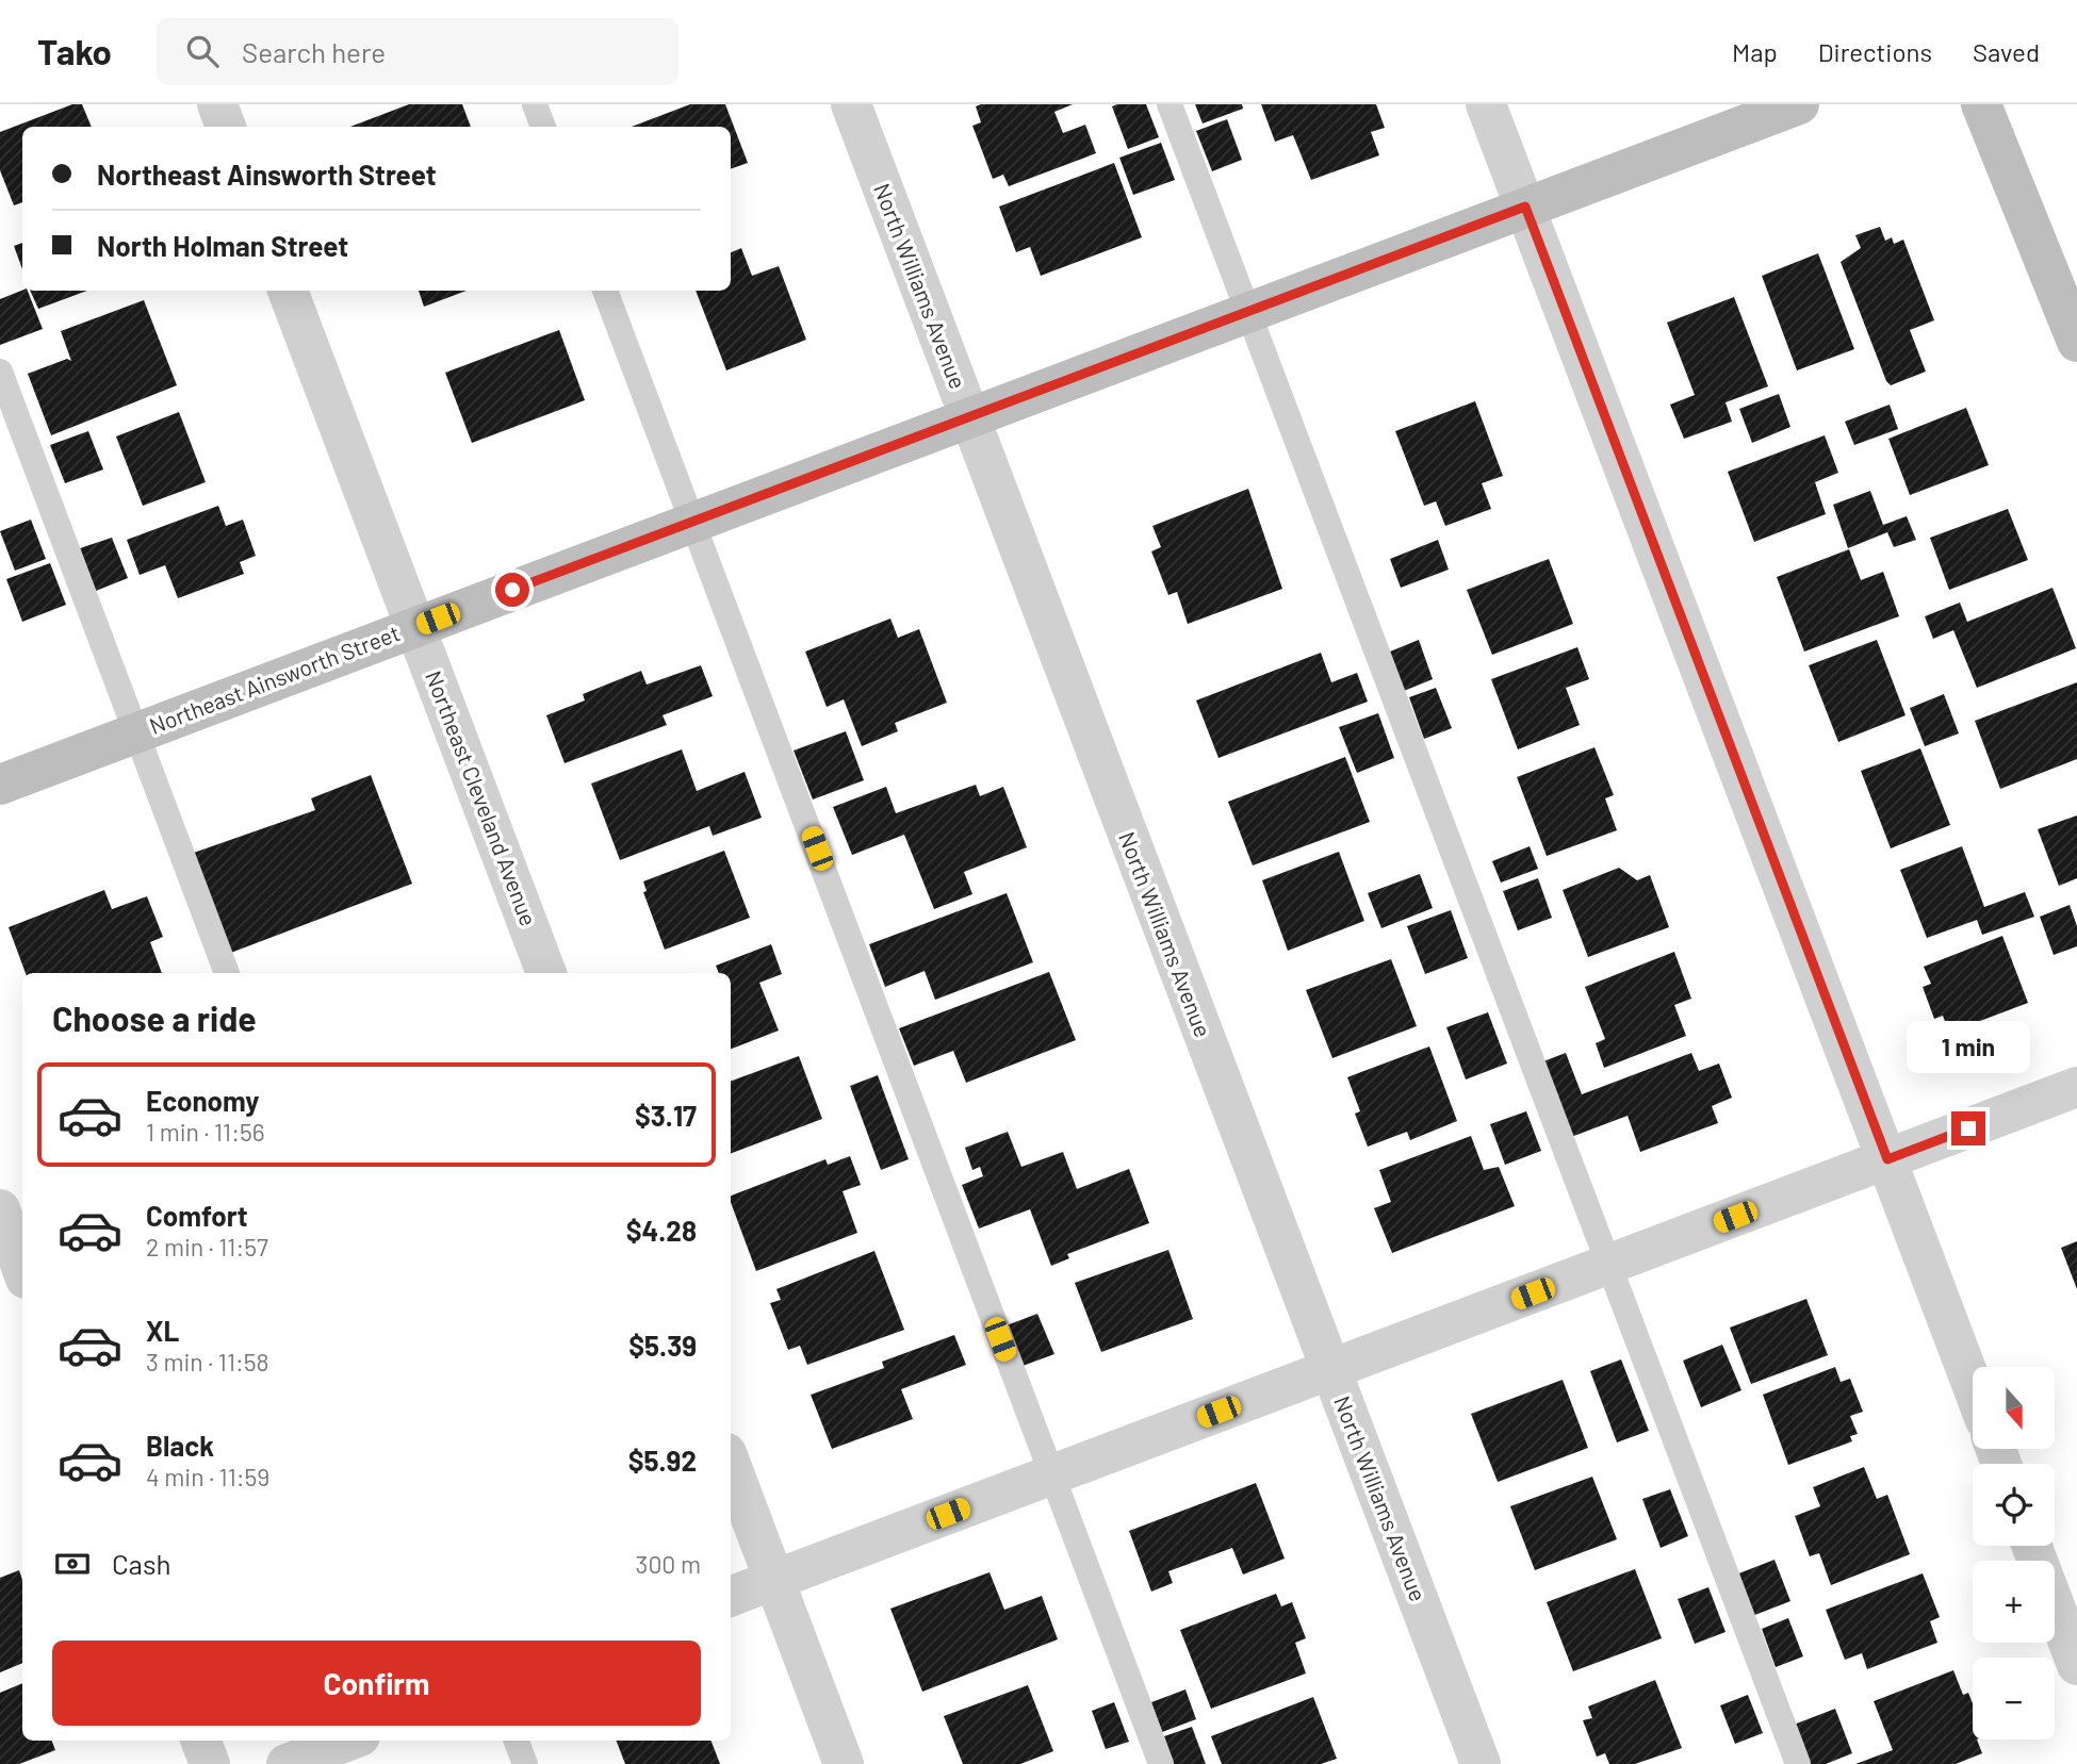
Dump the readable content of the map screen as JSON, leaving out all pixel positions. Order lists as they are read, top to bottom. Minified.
{"streets":{"street":["North Williams Avenue","Northeast Ainsworth Street","Northeast Cleveland Avenue"]},"crossings":[["North Williams Avenue","Northeast Ainsworth Street"],["Northeast Ainsworth Street","Northeast Cleveland Avenue"]],"north":"bottom","page":{"header":"Tako","search":"Search here","nav":["Map","Directions","Saved"],"banner":["Northeast Ainsworth Street","North Holman Street"],"heading":"Choose a ride","bubble":"1 min","list":[{"name":"Economy","note":"1 min · 11:56","value":"$3.17"},{"name":"Comfort","note":"2 min · 11:57","value":"$4.28"},{"name":"XL","note":"3 min · 11:58","value":"$5.39"},{"name":"Black","note":"4 min · 11:59","value":"$5.92"}],"map_buttons":["+","−"],"pay":["Cash","300 m"],"buttons":"Confirm"}}
